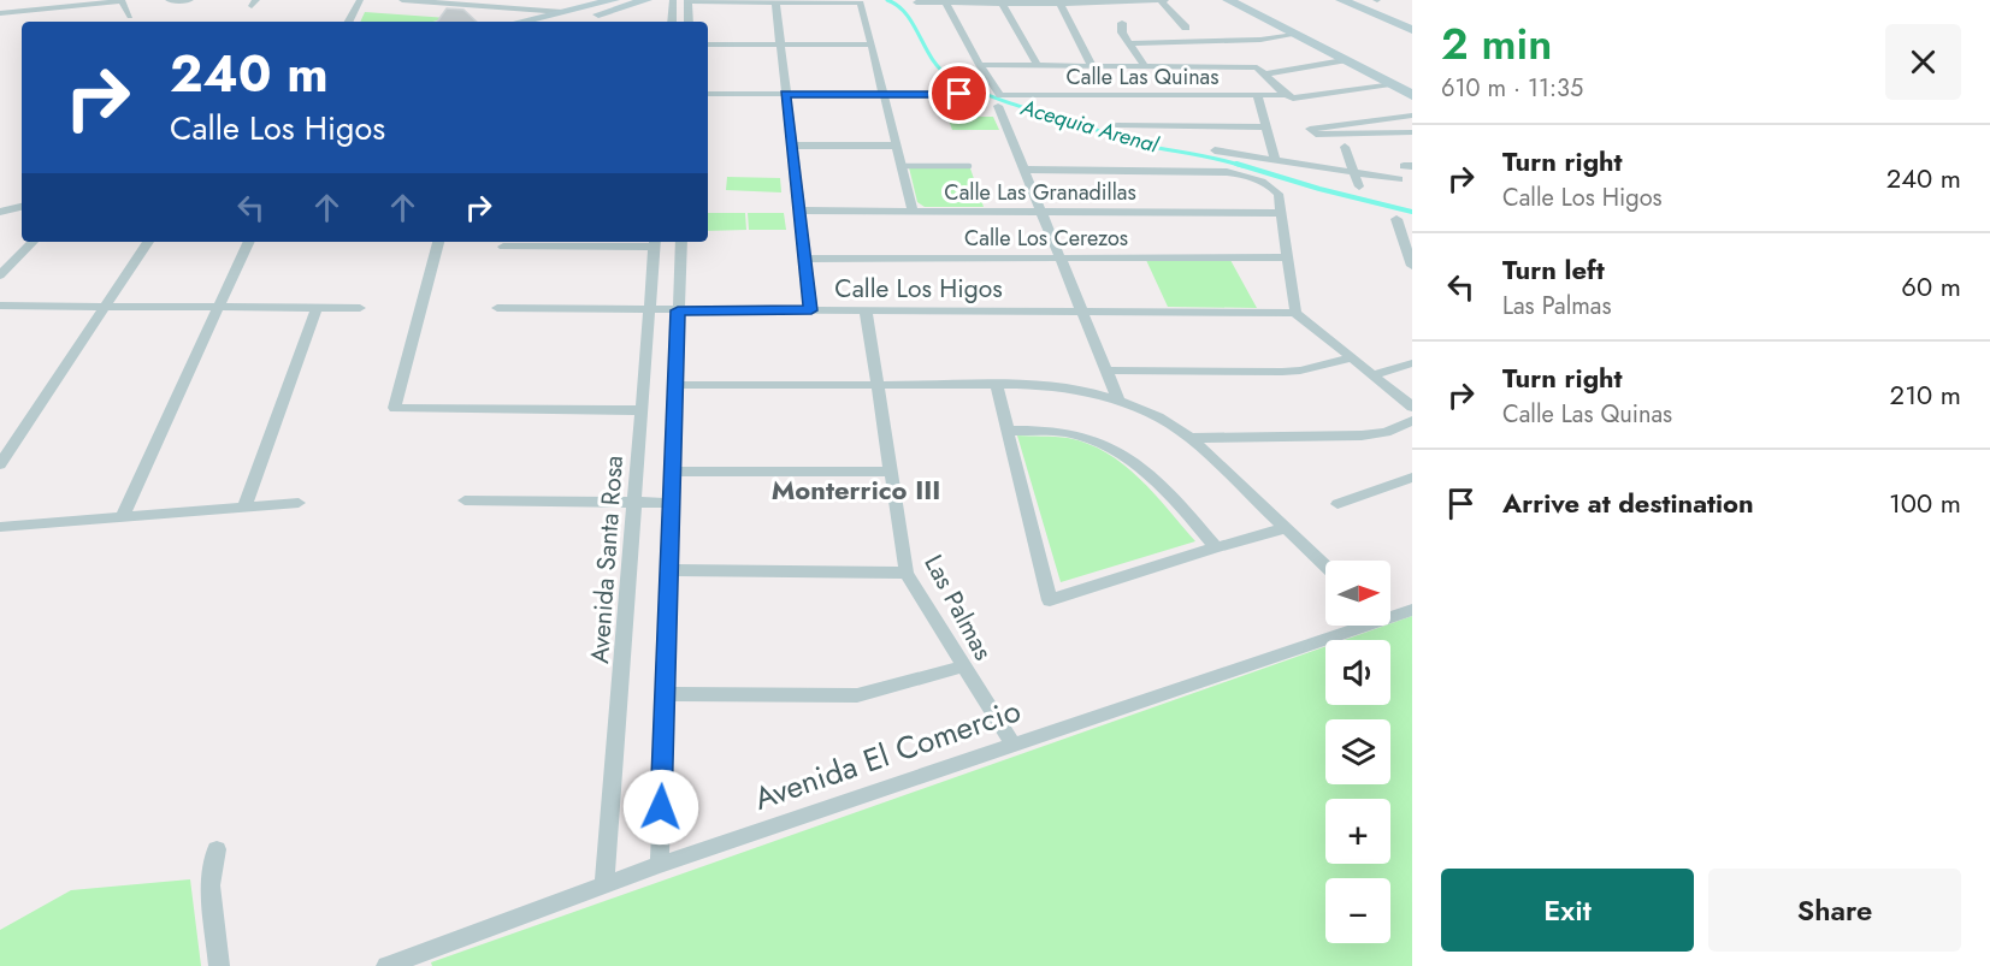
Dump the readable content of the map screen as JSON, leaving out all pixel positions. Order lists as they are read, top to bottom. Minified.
{"streets":{"street":["Calle Las Quinas","Calle Las Granadillas","Calle Los Cerezos","Calle Los Higos","Avenida Santa Rosa","Las Palmas","Avenida El Comercio"]},"crossings":[["Calle Los Higos","Avenida Santa Rosa"],["Calle Los Higos","Las Palmas"],["Avenida Santa Rosa","Avenida El Comercio"],["Las Palmas","Avenida El Comercio"]],"districts":["Monterrico III"],"water":["Acequia Arenal"],"north":"right","page":{"heading":["2 min","610 m · 11:35"],"turn":["240 m","Calle Los Higos"],"list":[{"name":"Turn right","note":"Calle Los Higos","value":"240 m"},{"name":"Turn left","note":"Las Palmas","value":"60 m"},{"name":"Turn right","note":"Calle Las Quinas","value":"210 m"},{"name":"Arrive at destination","value":"100 m"}],"map_buttons":["+","−"],"buttons":["Exit","Share"]}}
